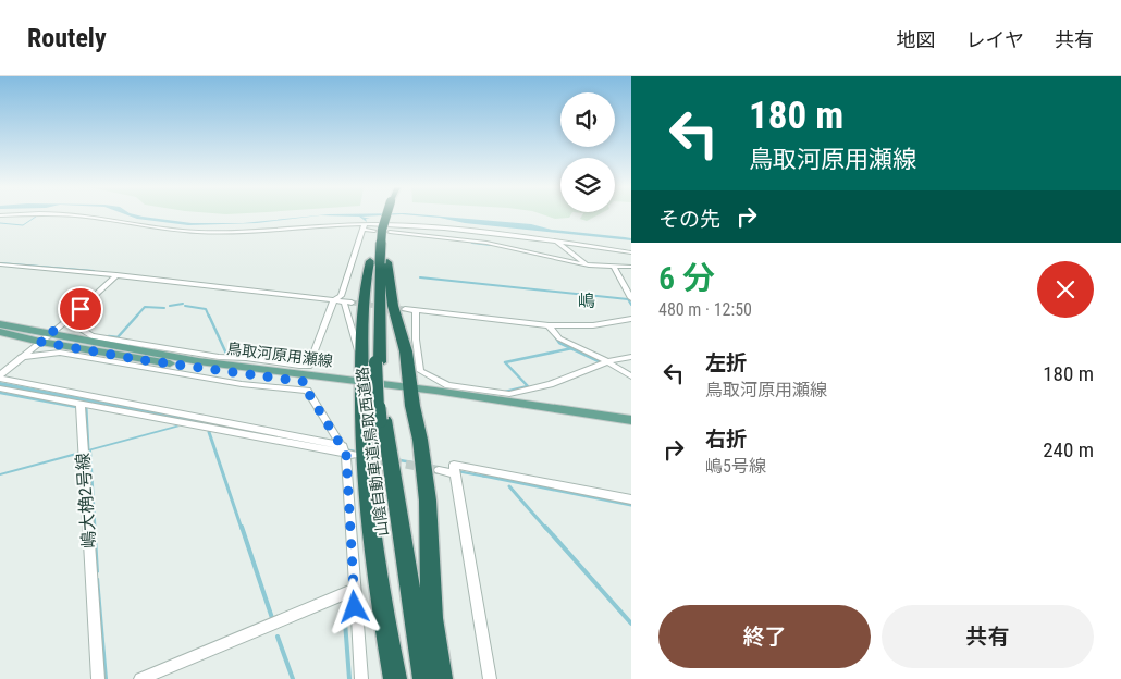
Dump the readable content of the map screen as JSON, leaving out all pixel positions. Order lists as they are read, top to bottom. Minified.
{"streets":{"highway":["山陰自動車道;鳥取西道路"],"main road":["鳥取河原用瀬線"],"street":["嶋大桷2号線"]},"districts":["嶋"],"page":{"header":"Routely","nav":["地図","レイヤ","共有"],"turn":["180 m","鳥取河原用瀬線"],"then":"その先","heading":["6 分","480 m · 12:50"],"list":[{"name":"左折","note":"鳥取河原用瀬線","value":"180 m"},{"name":"右折","note":"嶋5号線","value":"240 m"}],"buttons":["終了","共有"]}}
